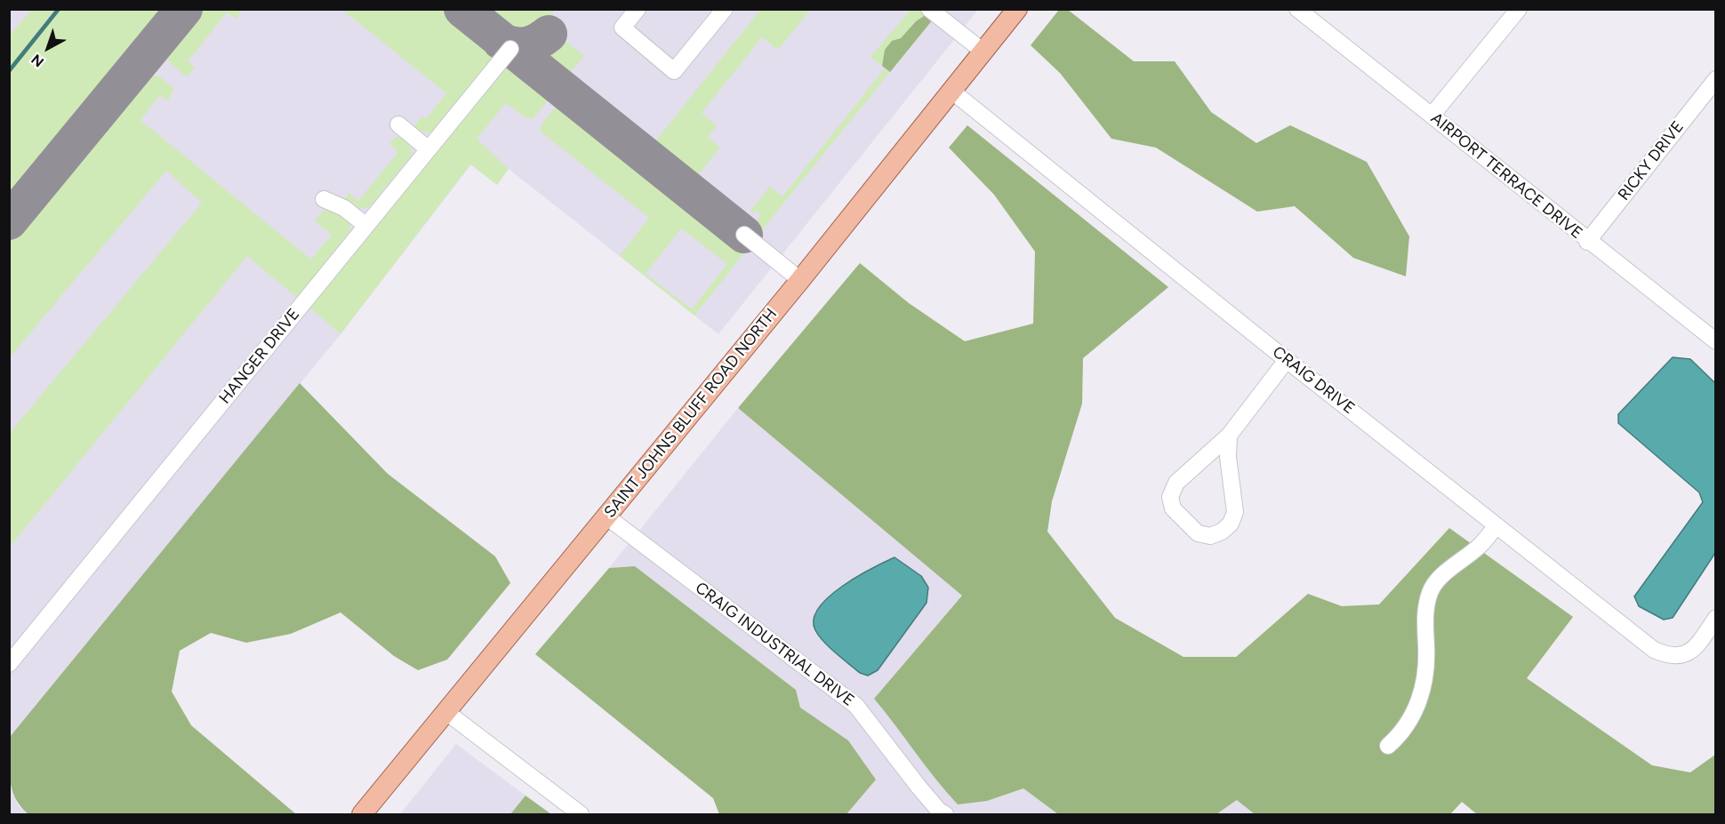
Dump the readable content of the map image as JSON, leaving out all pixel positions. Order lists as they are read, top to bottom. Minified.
{"streets":{"main road":["SAINT JOHNS BLUFF ROAD NORTH"],"street":["RICKY DRIVE","AIRPORT TERRACE DRIVE","HANGER DRIVE","CRAIG DRIVE","CRAIG INDUSTRIAL DRIVE"]},"crossings":[["RICKY DRIVE","AIRPORT TERRACE DRIVE"],["CRAIG DRIVE","SAINT JOHNS BLUFF ROAD NORTH"],["SAINT JOHNS BLUFF ROAD NORTH","CRAIG INDUSTRIAL DRIVE"]],"north":"bottom left"}
